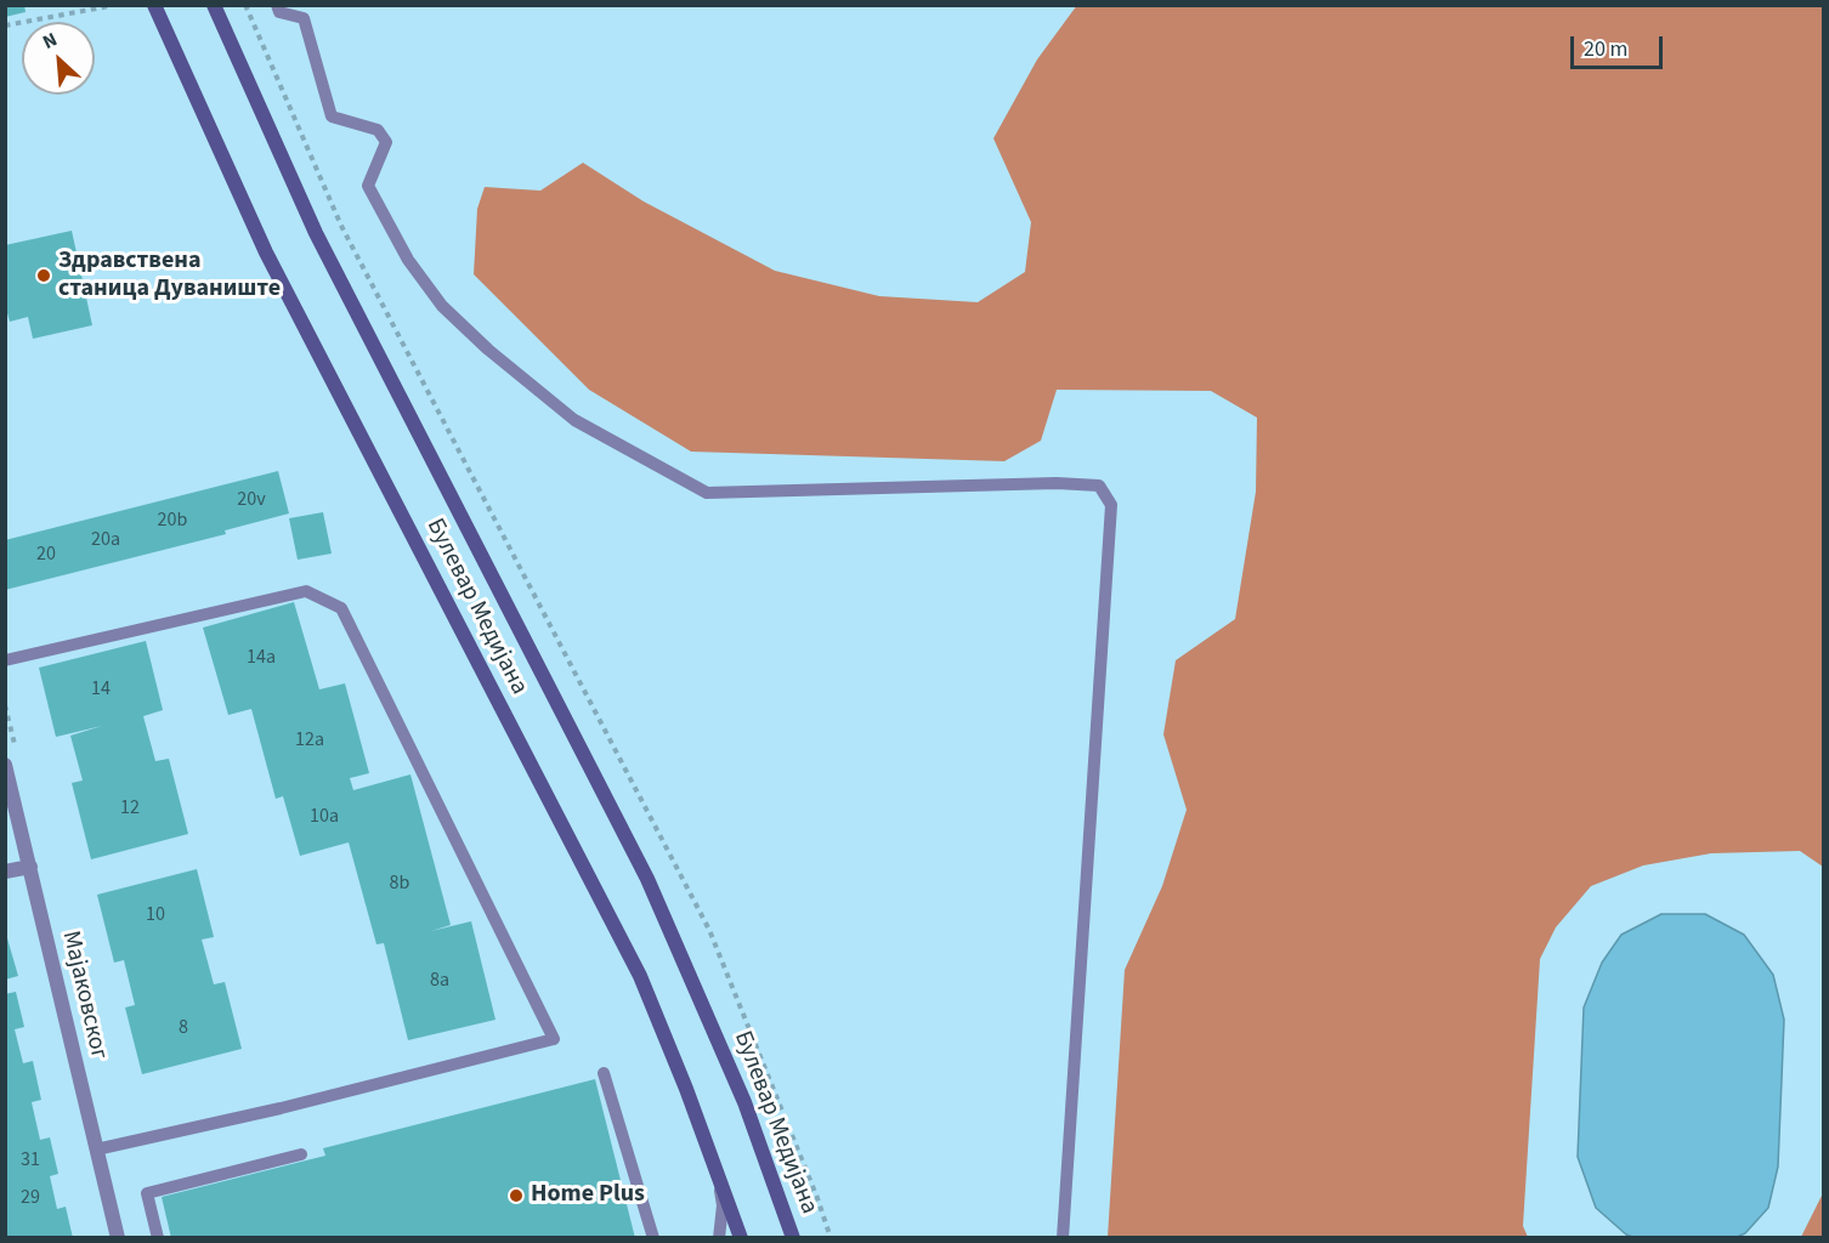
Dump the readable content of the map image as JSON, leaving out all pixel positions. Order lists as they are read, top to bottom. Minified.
{"streets":{"main road":["Булевар Медијана"],"street":["Мајаковског"]},"places":["Здравствена станица Дуваниште","Home Plus"],"house_numbers":["20v","20b","20a","20","14a","14","12a","12","10a","8b","10","8a","8","31","29"],"scale_bar":"20 m","north":"top left"}
